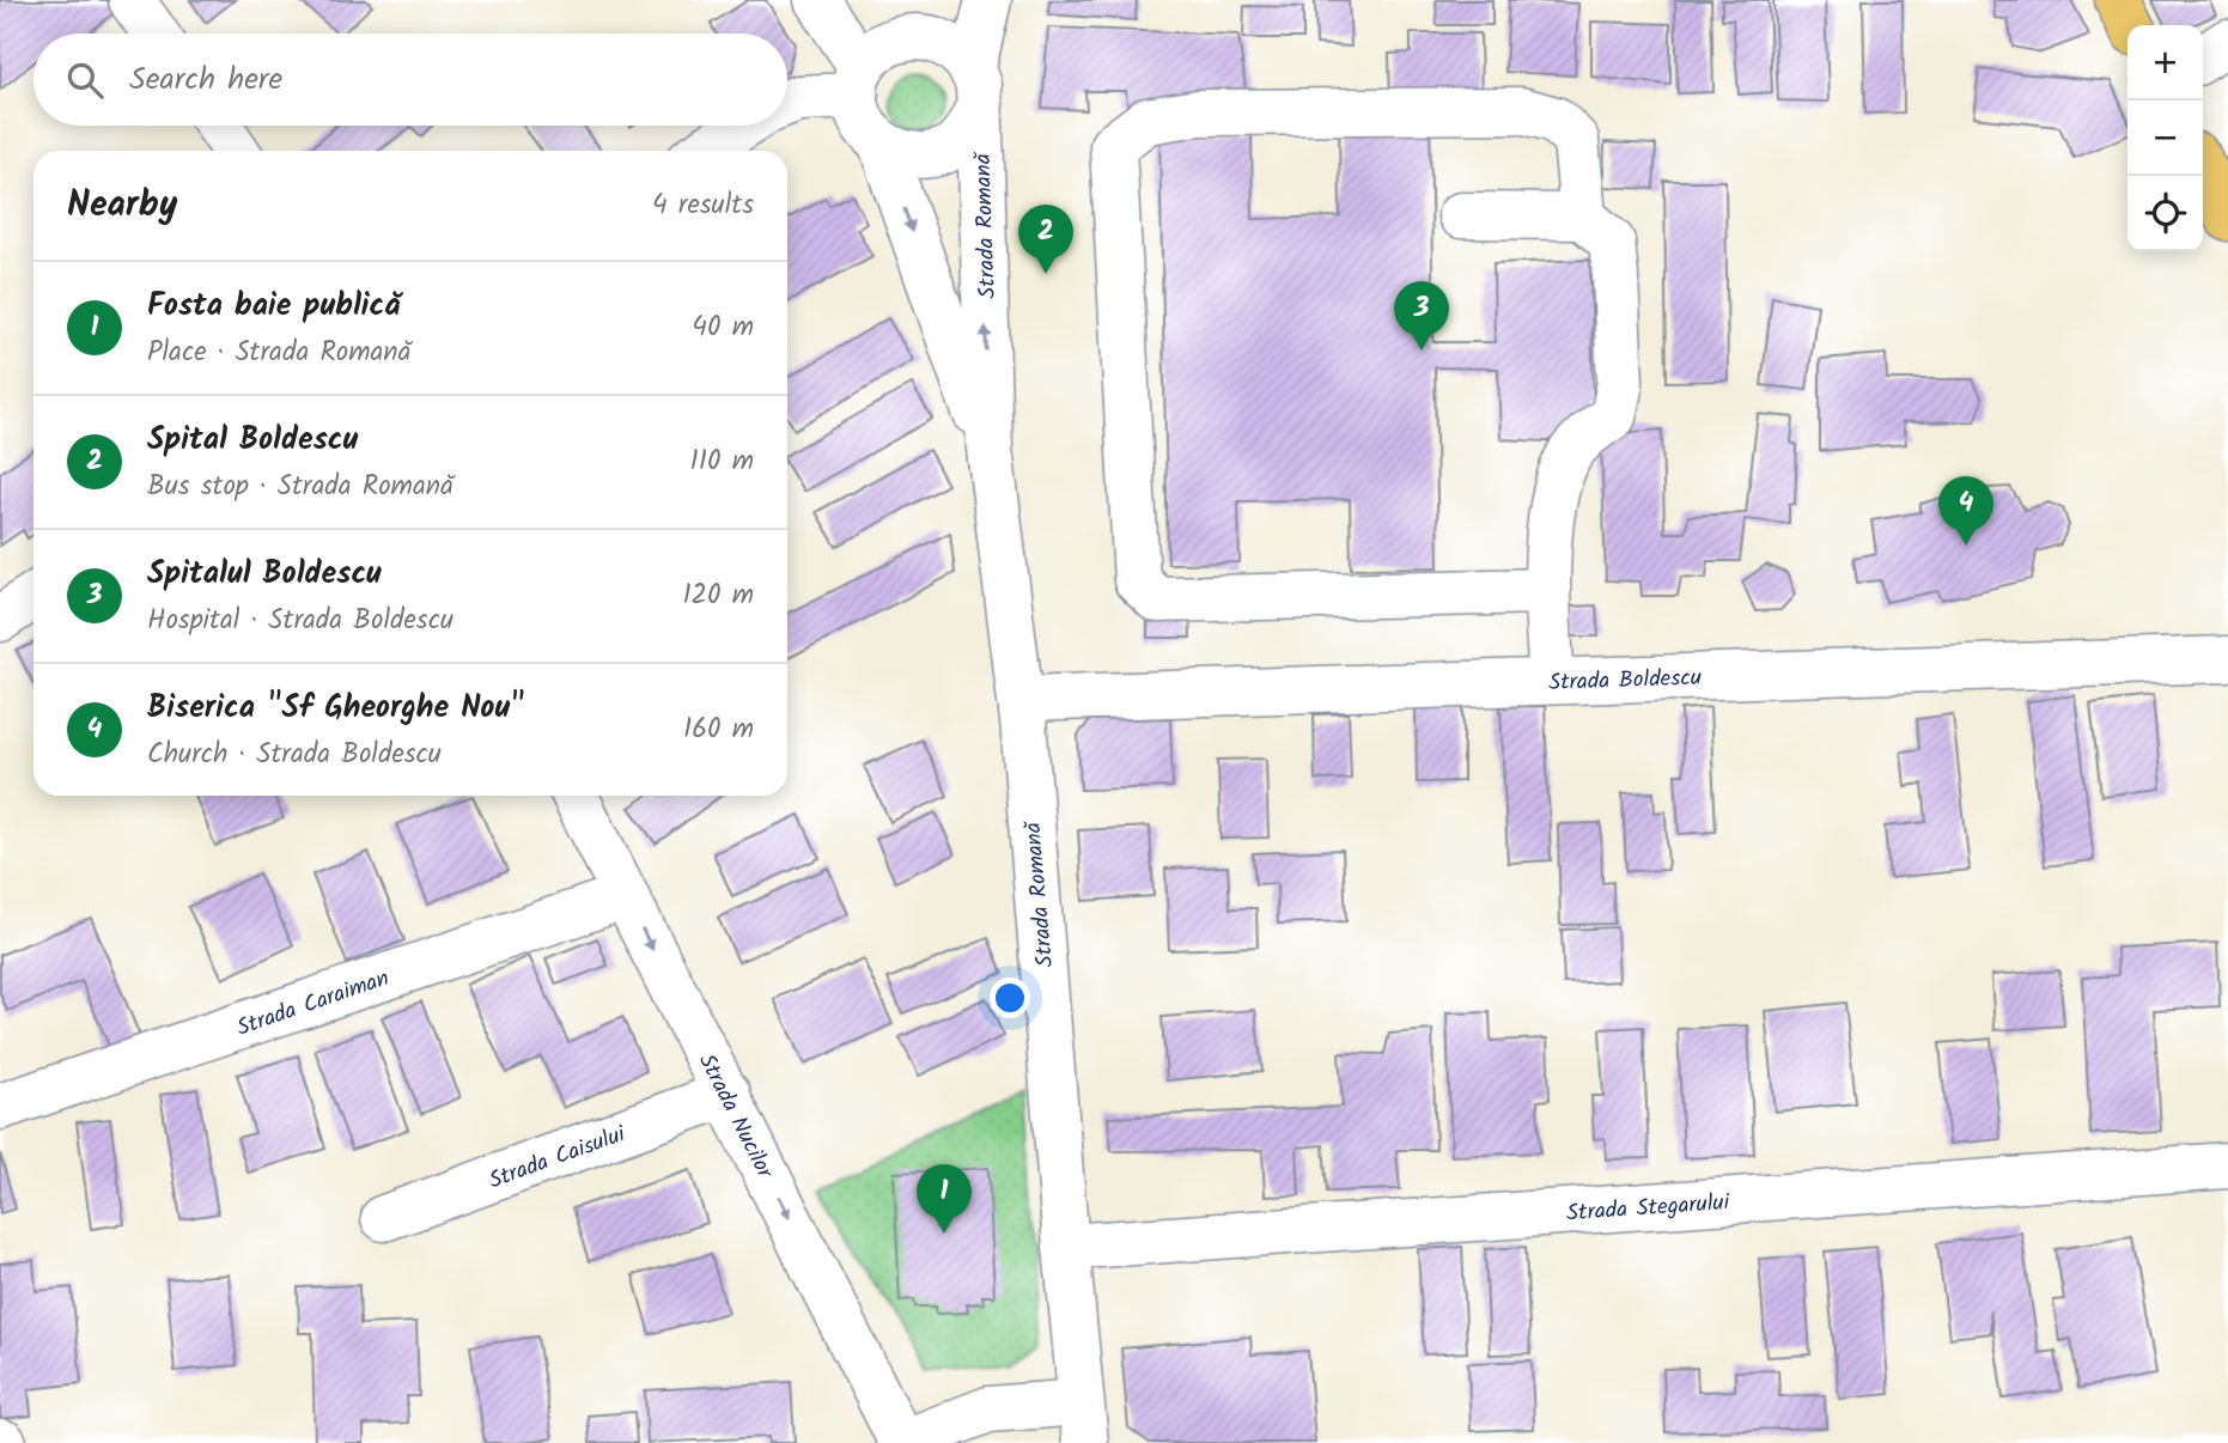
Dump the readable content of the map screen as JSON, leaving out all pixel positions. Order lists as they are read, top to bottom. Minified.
{"streets":{"street":["Strada Romană","Strada Boldescu","Strada Caraiman","Strada Nucilor","Strada Caisului","Strada Stegarului"]},"crossings":[["Strada Romană","Strada Boldescu"],["Strada Romană","Strada Stegarului"],["Strada Caraiman","Strada Nucilor"],["Strada Nucilor","Strada Caisului"]],"one_way":["Strada Nucilor"],"page":{"map_buttons":["+","−"],"search":"Search here","heading":["Nearby","4 results"],"pins":["2","3","4","1"],"list":[{"mark":"1","name":"Fosta baie publică","note":"Place · Strada Romană","value":"40 m"},{"mark":"2","name":"Spital Boldescu","note":"Bus stop · Strada Romană","value":"110 m"},{"mark":"3","name":"Spitalul Boldescu","note":"Hospital · Strada Boldescu","value":"120 m"},{"mark":"4","name":"Biserica \"Sf Gheorghe Nou\"","note":"Church · Strada Boldescu","value":"160 m"}]}}
